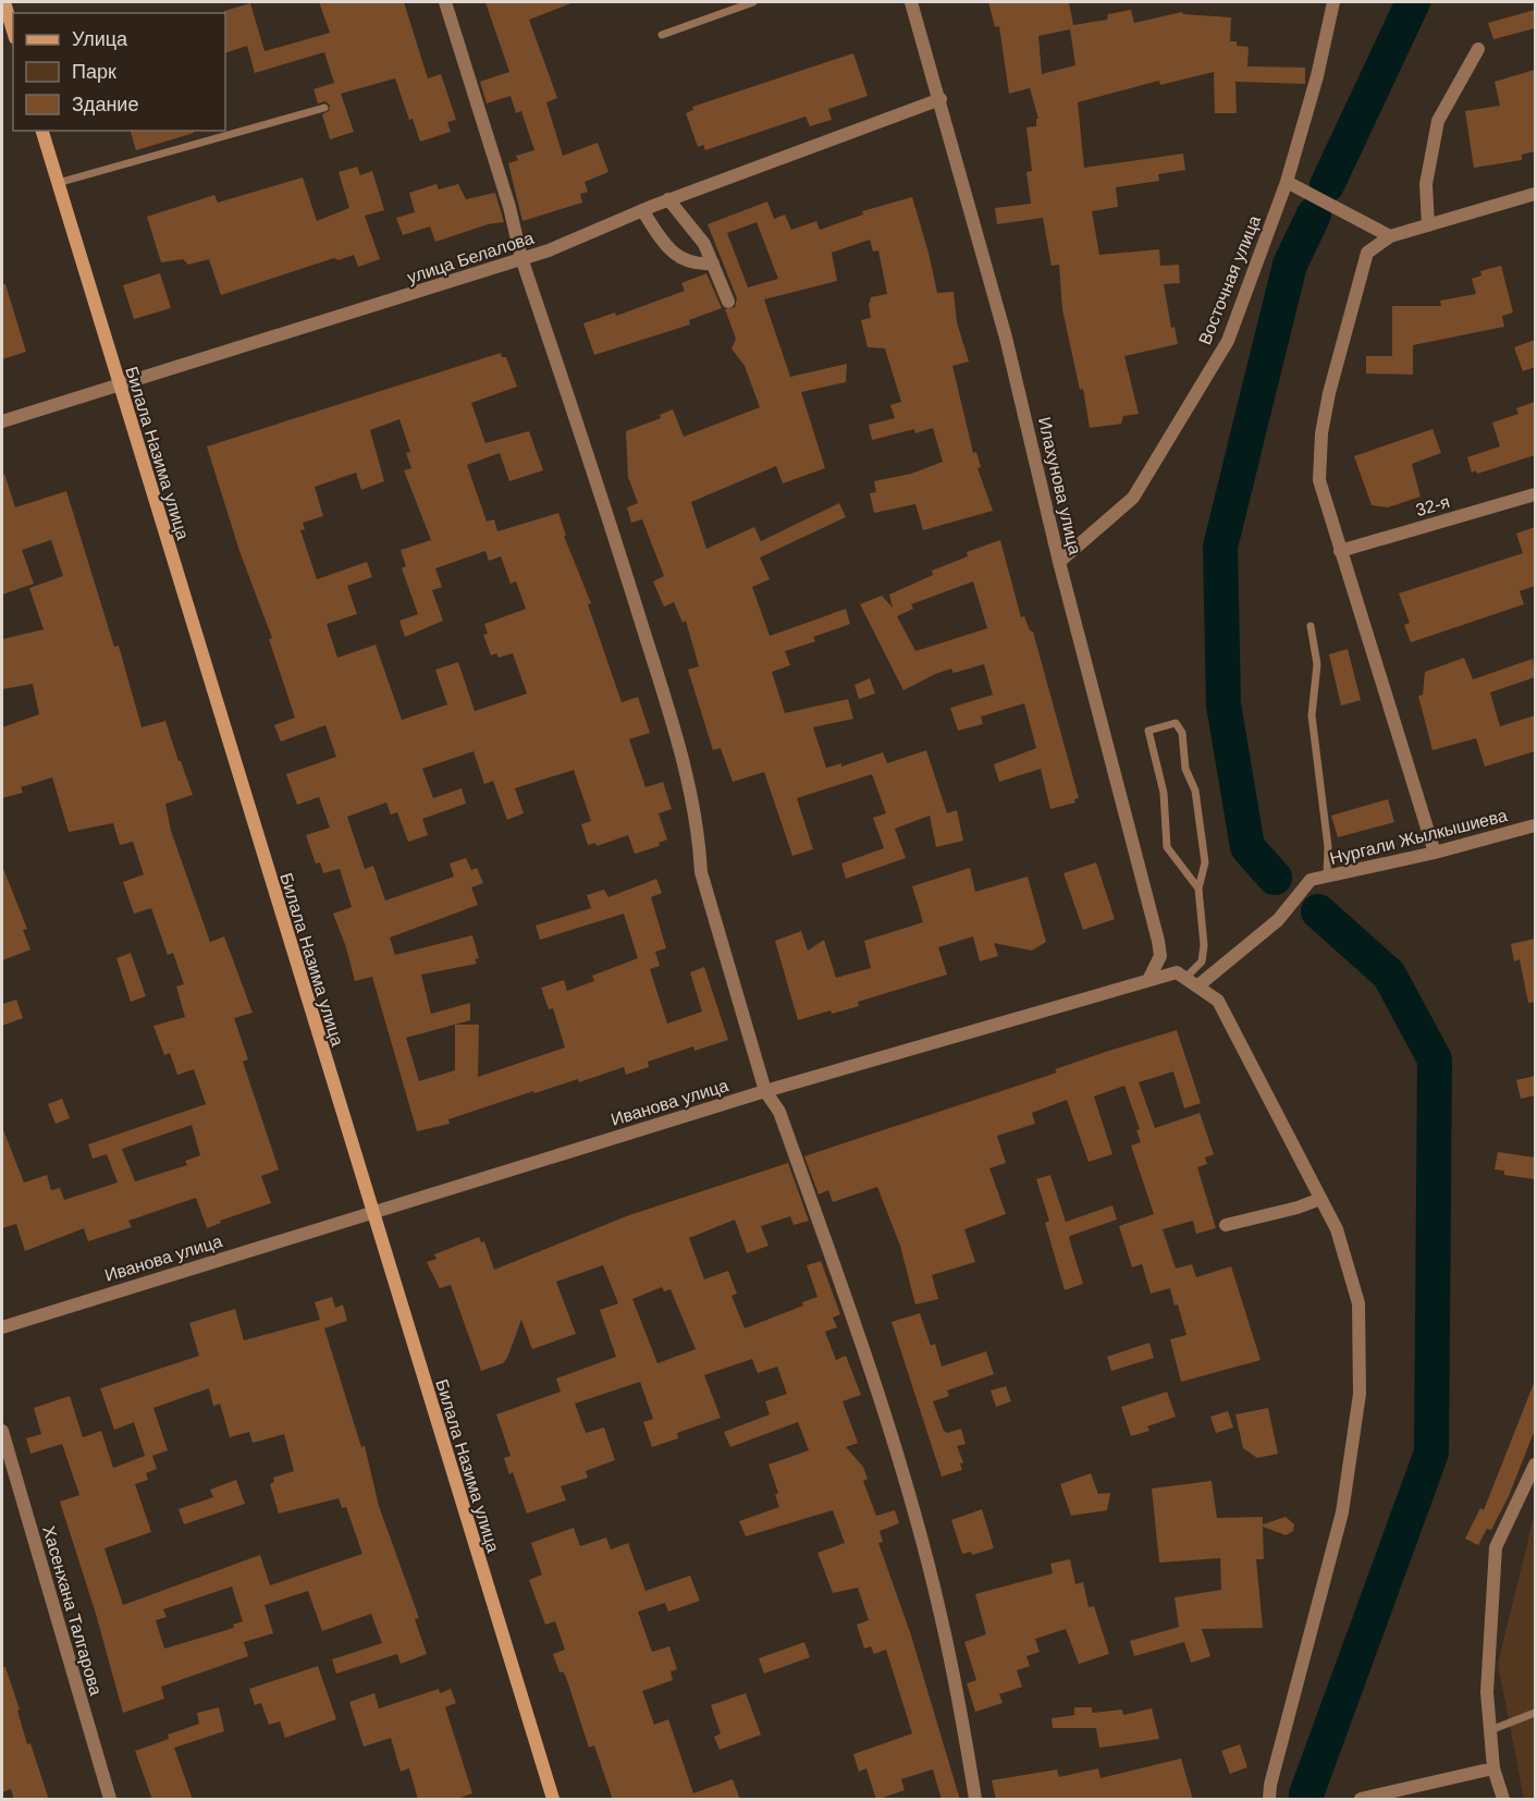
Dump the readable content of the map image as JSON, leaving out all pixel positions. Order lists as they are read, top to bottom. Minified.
{"streets":{"street":["улица Белалова","Восточная улица","Билала Назима улица","Илахунова улица","32-я","Нургали Жылкышиева","Иванова улица","Хасенхана Талгарова"]},"crossings":[["улица Белалова","Билала Назима улица"],["улица Белалова","Илахунова улица"],["Восточная улица","Илахунова улица"],["Билала Назима улица","Иванова улица"],["Илахунова улица","Иванова улица"],["Нургали Жылкышиева","Иванова улица"]],"legend":["Улица","Парк","Здание"]}
